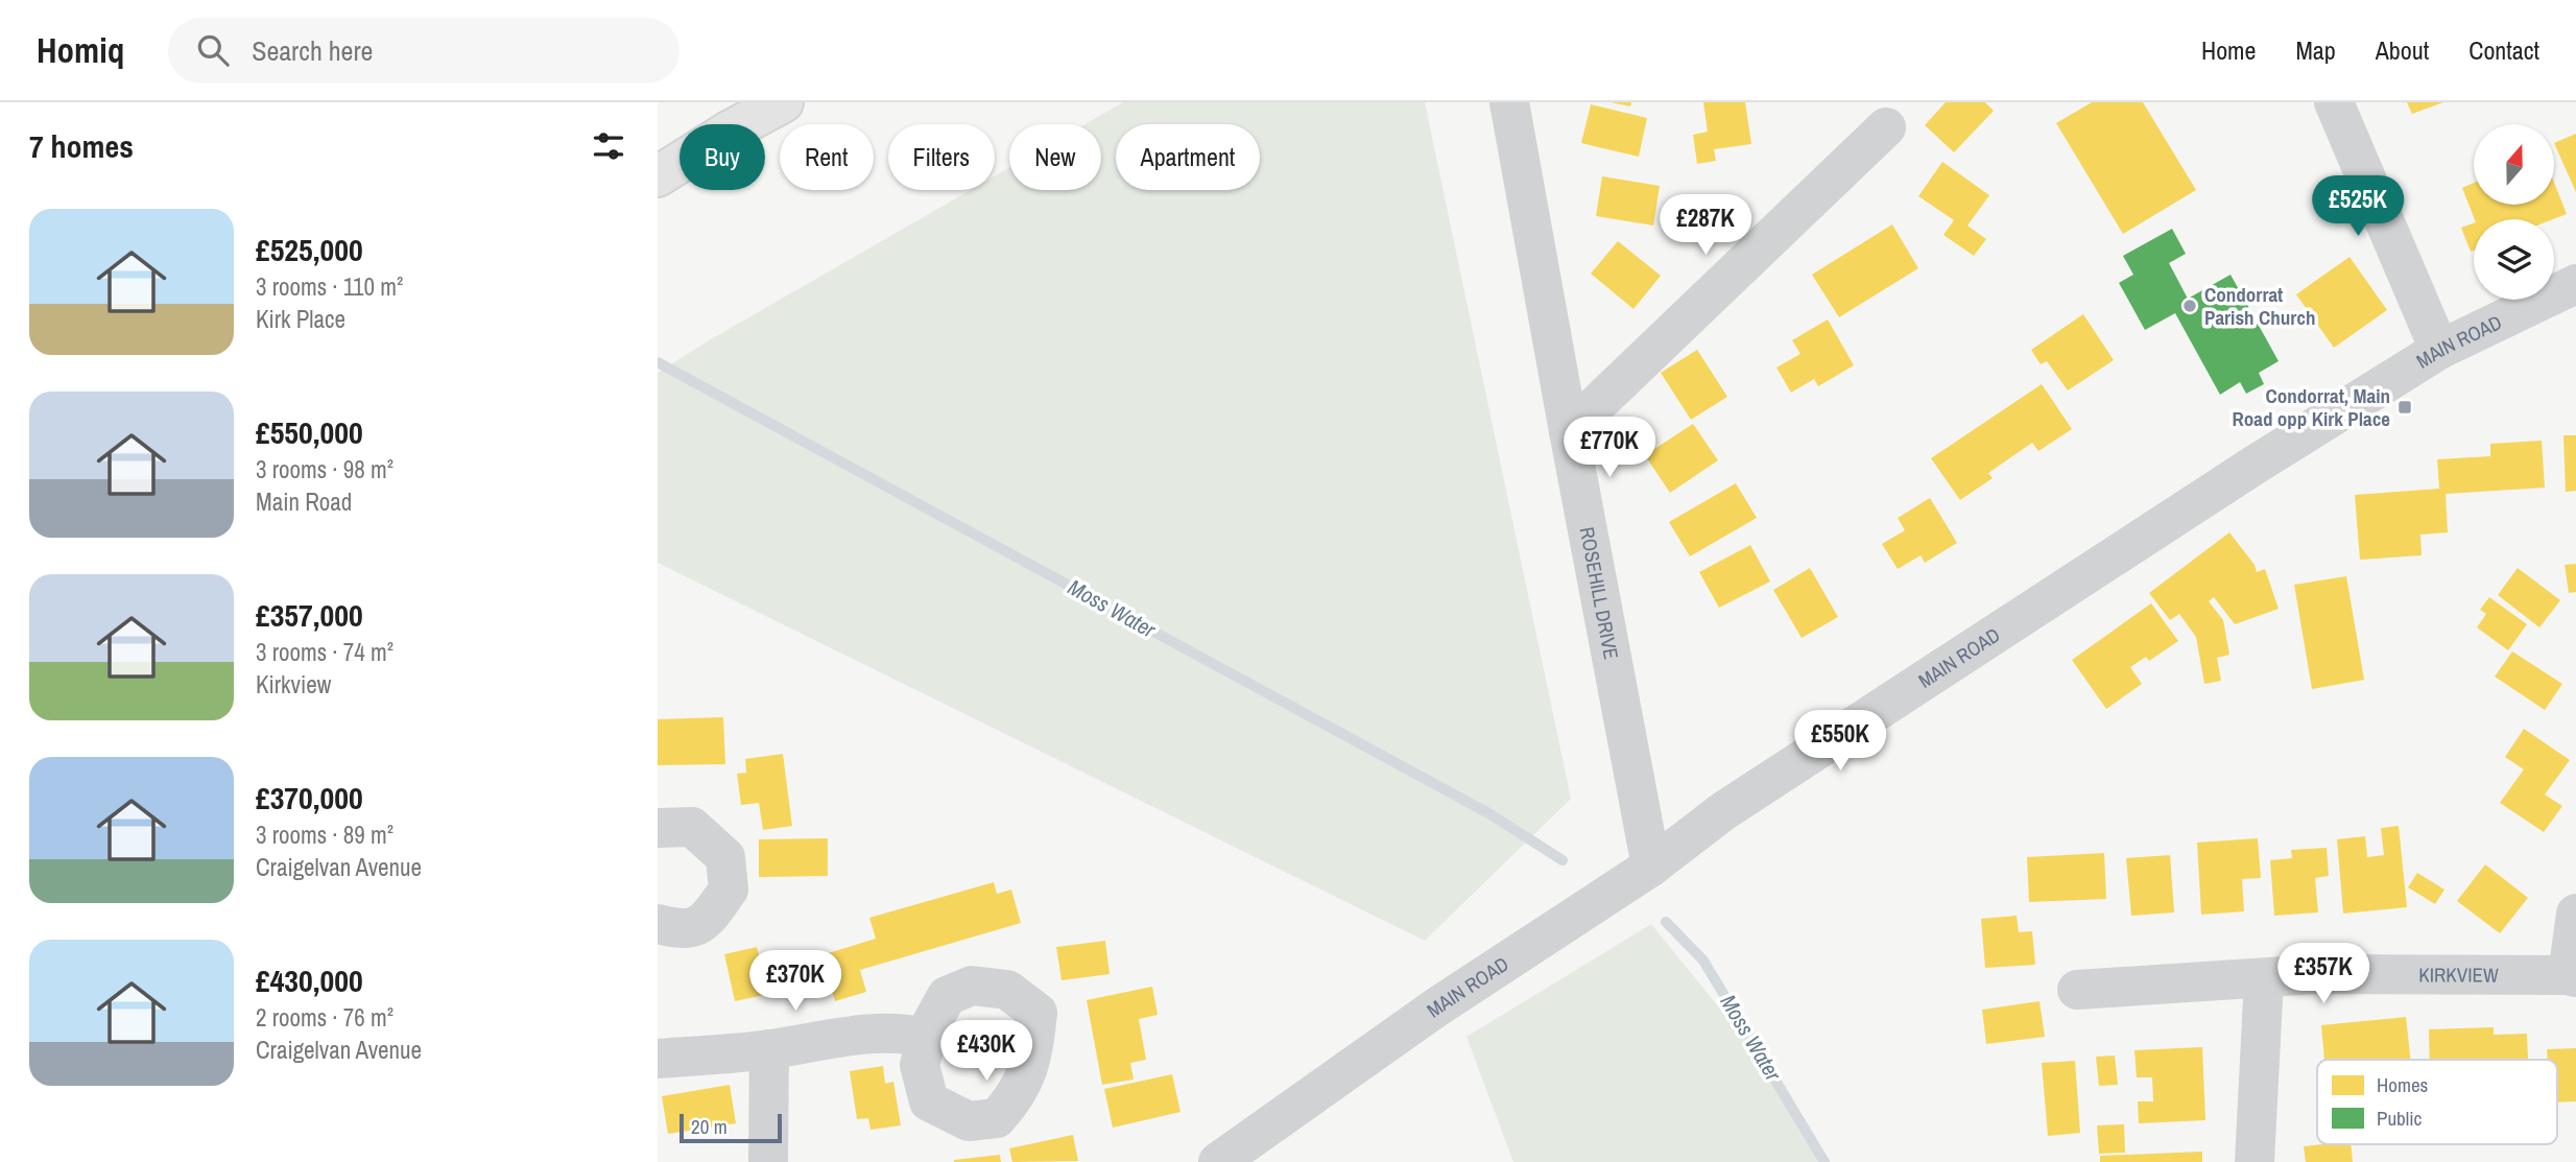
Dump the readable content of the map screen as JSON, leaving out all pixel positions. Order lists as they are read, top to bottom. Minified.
{"streets":{"street":["MAIN ROAD","ROSEHILL DRIVE","KIRKVIEW"]},"crossings":[["MAIN ROAD","ROSEHILL DRIVE"]],"water":["Moss Water"],"places":{"other":["Condorrat Parish Church"],"transit":["Condorrat, Main Road opp Kirk Place"]},"legend":["Homes","Public"],"scale_bar":"20 m","north":"top","page":{"header":"Homiq","search":"Search here","nav":["Home","Map","About","Contact"],"heading":"7 homes","chip":["Buy","Rent","Filters","New","Apartment"],"price":["£525K","£287K","£770K","£550K","£357K","£370K","£430K"],"list":[{"name":"£525,000","note":"3 rooms · 110 m² · Kirk Place"},{"name":"£550,000","note":"3 rooms · 98 m² · Main Road"},{"name":"£357,000","note":"3 rooms · 74 m² · Kirkview"},{"name":"£370,000","note":"3 rooms · 89 m² · Craigelvan Avenue"},{"name":"£430,000","note":"2 rooms · 76 m² · Craigelvan Avenue"}],"scale":"20 m"}}
